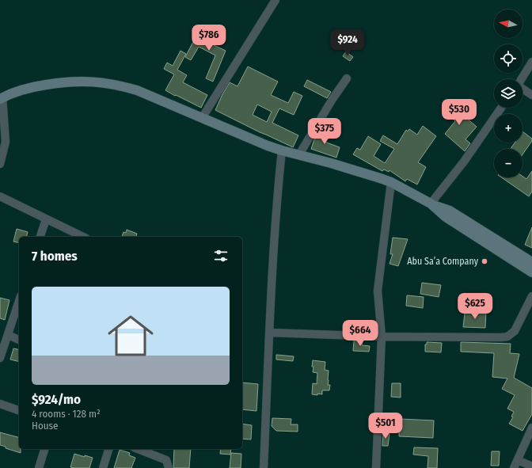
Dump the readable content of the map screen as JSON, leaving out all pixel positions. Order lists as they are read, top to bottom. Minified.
{"places":["Abu Sa’a Company"],"north":"left","page":{"map_buttons":["+","−"],"price":["$786","$924","$530","$375","$625","$664","$501"],"heading":"7 homes","list":[{"name":"$924/mo","note":"4 rooms · 128 m² · House"}]}}
